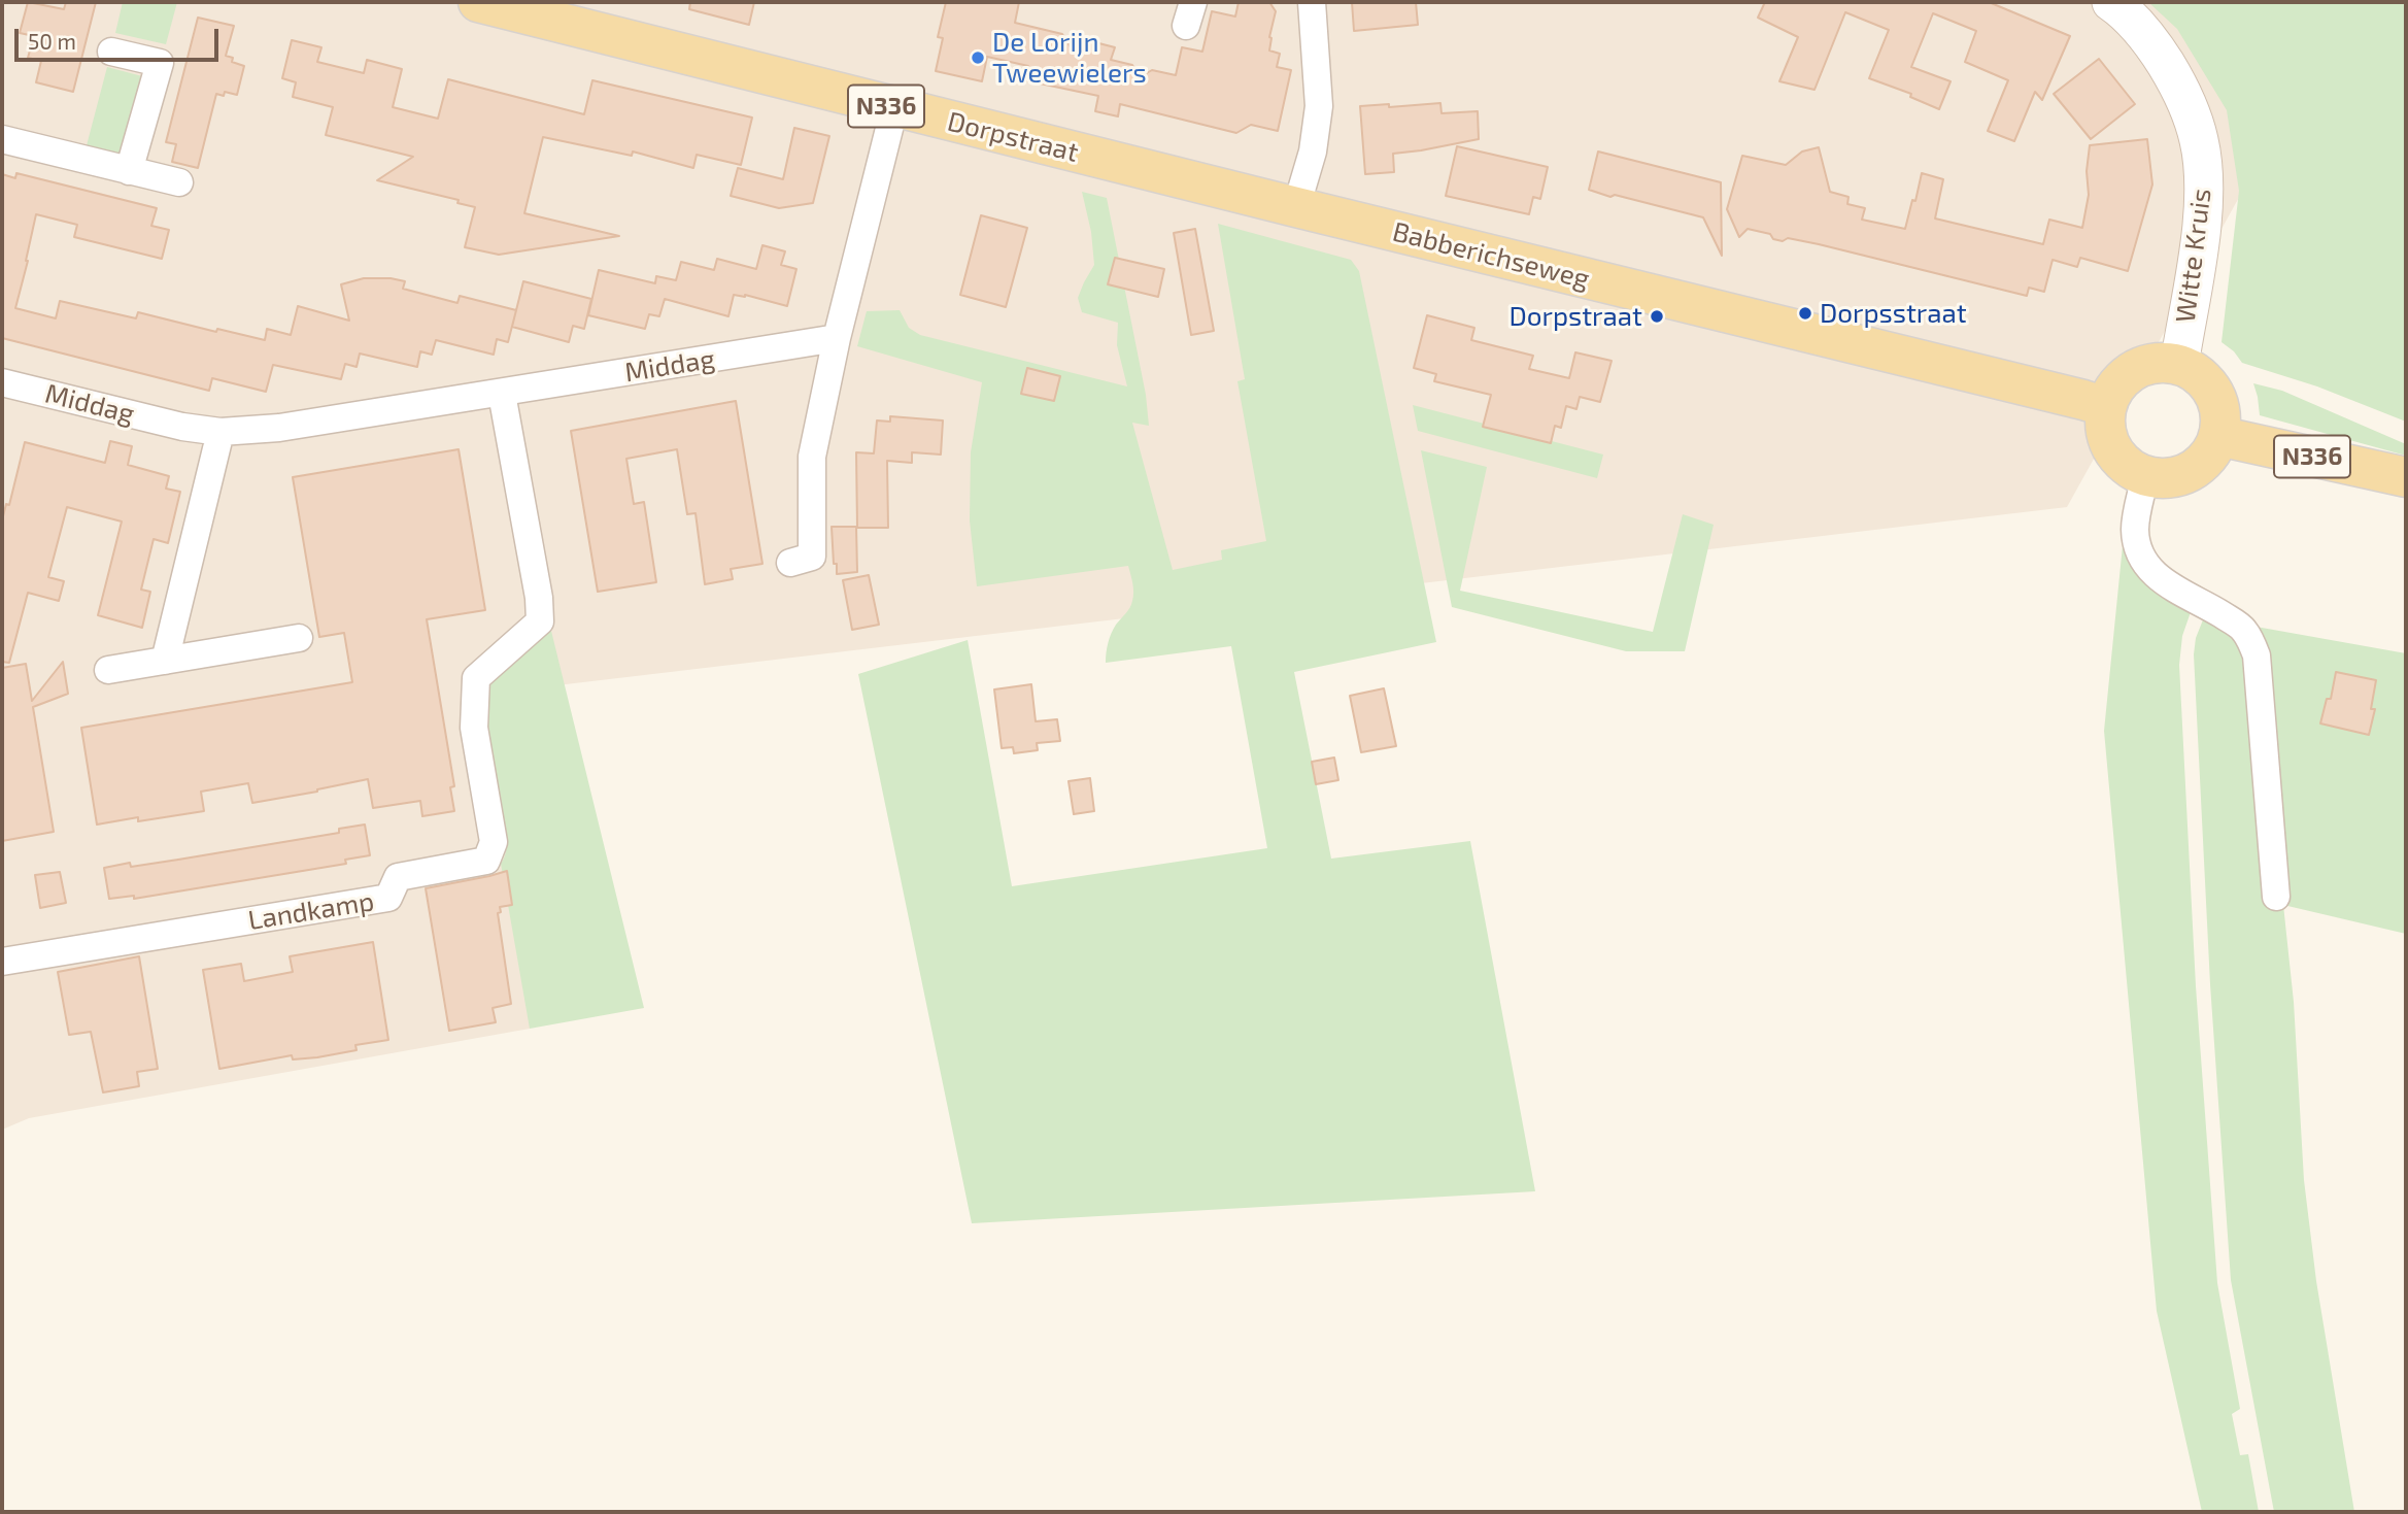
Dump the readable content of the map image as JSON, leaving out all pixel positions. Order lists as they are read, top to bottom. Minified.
{"streets":{"main road":["N336","Dorpstraat","Babberichseweg","Witte Kruis"],"street":["Middag","Landkamp"]},"crossings":[["N336","Babberichseweg"],["N336","Witte Kruis"],["Dorpstraat","Babberichseweg"],["Babberichseweg","Witte Kruis"],["Middag","Landkamp"]],"places":["De Lorijn Tweewielers","Dorpsstraat","Dorpstraat"],"scale_bar":"50 m"}
